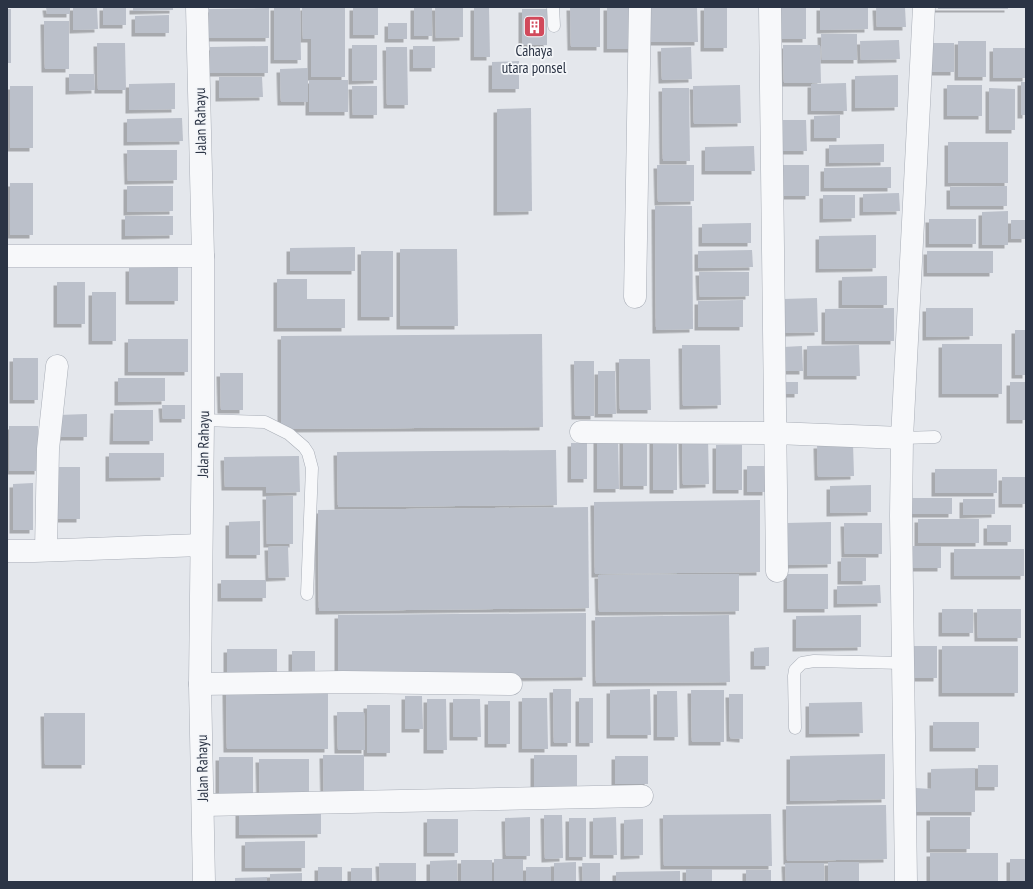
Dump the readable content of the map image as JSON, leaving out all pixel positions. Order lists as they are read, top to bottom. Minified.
{"streets":{"street":["Jalan Rahayu"]},"places":{"building":["Cahaya utara ponsel"]}}
